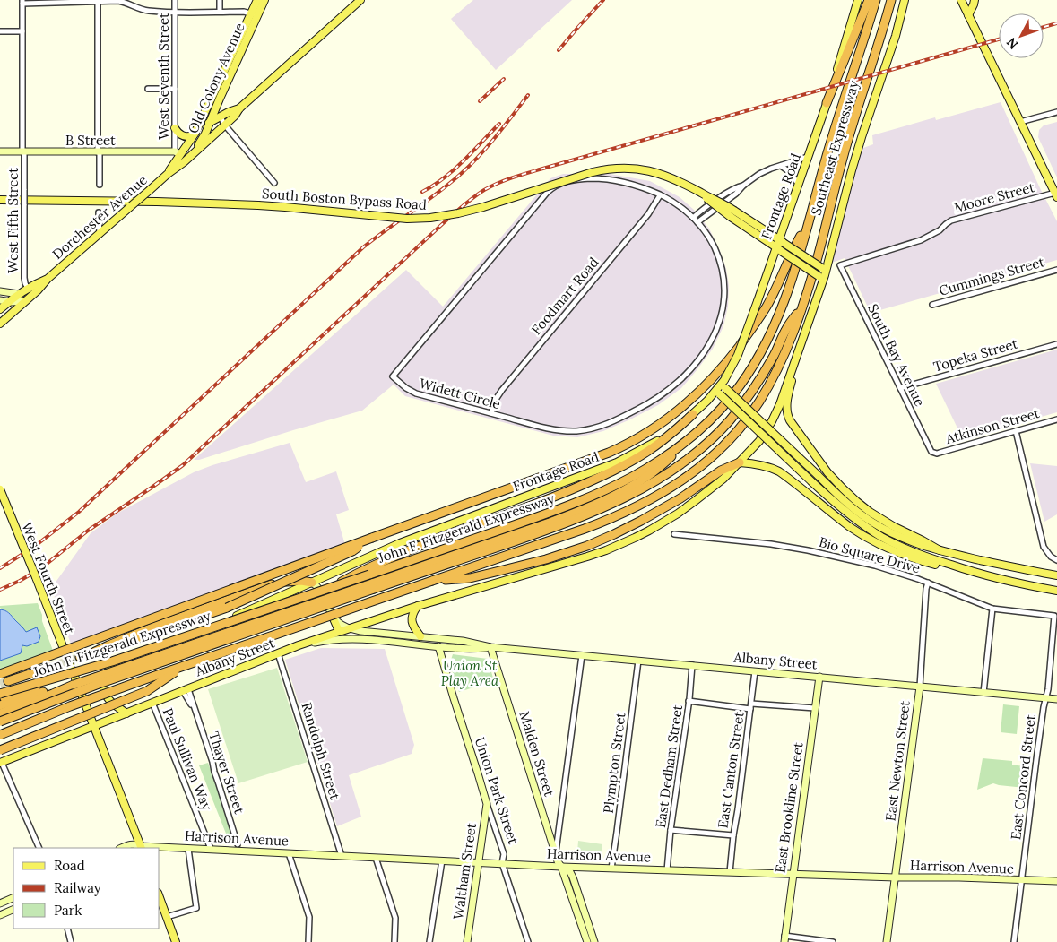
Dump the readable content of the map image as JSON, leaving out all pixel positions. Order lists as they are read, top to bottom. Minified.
{"streets":{"highway":["Southeast Expressway","John F. Fitzgerald Expressway"],"main road":["Old Colony Avenue","B Street","Frontage Road","South Boston Bypass Road","Dorchester Avenue","West Fourth Street","Albany Street","Malden Street","East Newton Street","Union Park Street","East Brookline Street","Harrison Avenue","Waltham Street"],"street":["West Seventh Street","Moore Street","West Fifth Street","Cummings Street","Foodmart Road","South Bay Avenue","Topeka Street","Widett Circle","Atkinson Street","Bio Square Drive","Randolph Street","Paul Sullivan Way","Plympton Street","East Dedham Street","East Canton Street","Thayer Street","East Concord Street"]},"crossings":[["West Seventh Street","B Street"],["West Seventh Street","Dorchester Avenue"],["Old Colony Avenue","Dorchester Avenue"],["B Street","Dorchester Avenue"],["B Street","West Fifth Street"],["Southeast Expressway","John F. Fitzgerald Expressway"],["Frontage Road","South Boston Bypass Road"],["Frontage Road","John F. Fitzgerald Expressway"],["Frontage Road","West Fourth Street"],["Frontage Road","Albany Street"],["Moore Street","South Bay Avenue"],["Dorchester Avenue","West Fifth Street"],["Foodmart Road","Widett Circle"],["South Bay Avenue","Topeka Street"],["South Bay Avenue","Atkinson Street"],["John F. Fitzgerald Expressway","West Fourth Street"],["Bio Square Drive","East Newton Street"],["Bio Square Drive","East Concord Street"],["West Fourth Street","Albany Street"],["West Fourth Street","Harrison Avenue"],["Albany Street","Randolph Street"],["Albany Street","Malden Street"],["Albany Street","Paul Sullivan Way"],["Albany Street","East Newton Street"],["Albany Street","Plympton Street"],["Albany Street","East Dedham Street"],["Albany Street","East Canton Street"],["Albany Street","Thayer Street"],["Albany Street","East Concord Street"],["Albany Street","Union Park Street"],["Albany Street","East Brookline Street"],["Randolph Street","Harrison Avenue"],["Malden Street","Harrison Avenue"],["Paul Sullivan Way","Harrison Avenue"],["East Newton Street","Harrison Avenue"],["Plympton Street","Harrison Avenue"],["East Dedham Street","Harrison Avenue"],["East Canton Street","Harrison Avenue"],["East Concord Street","Harrison Avenue"],["Union Park Street","Harrison Avenue"],["Union Park Street","Waltham Street"],["East Brookline Street","Harrison Avenue"],["Harrison Avenue","Waltham Street"]],"parks":["Union St Play Area"],"legend":["Road","Railway","Park"],"north":"bottom left"}
